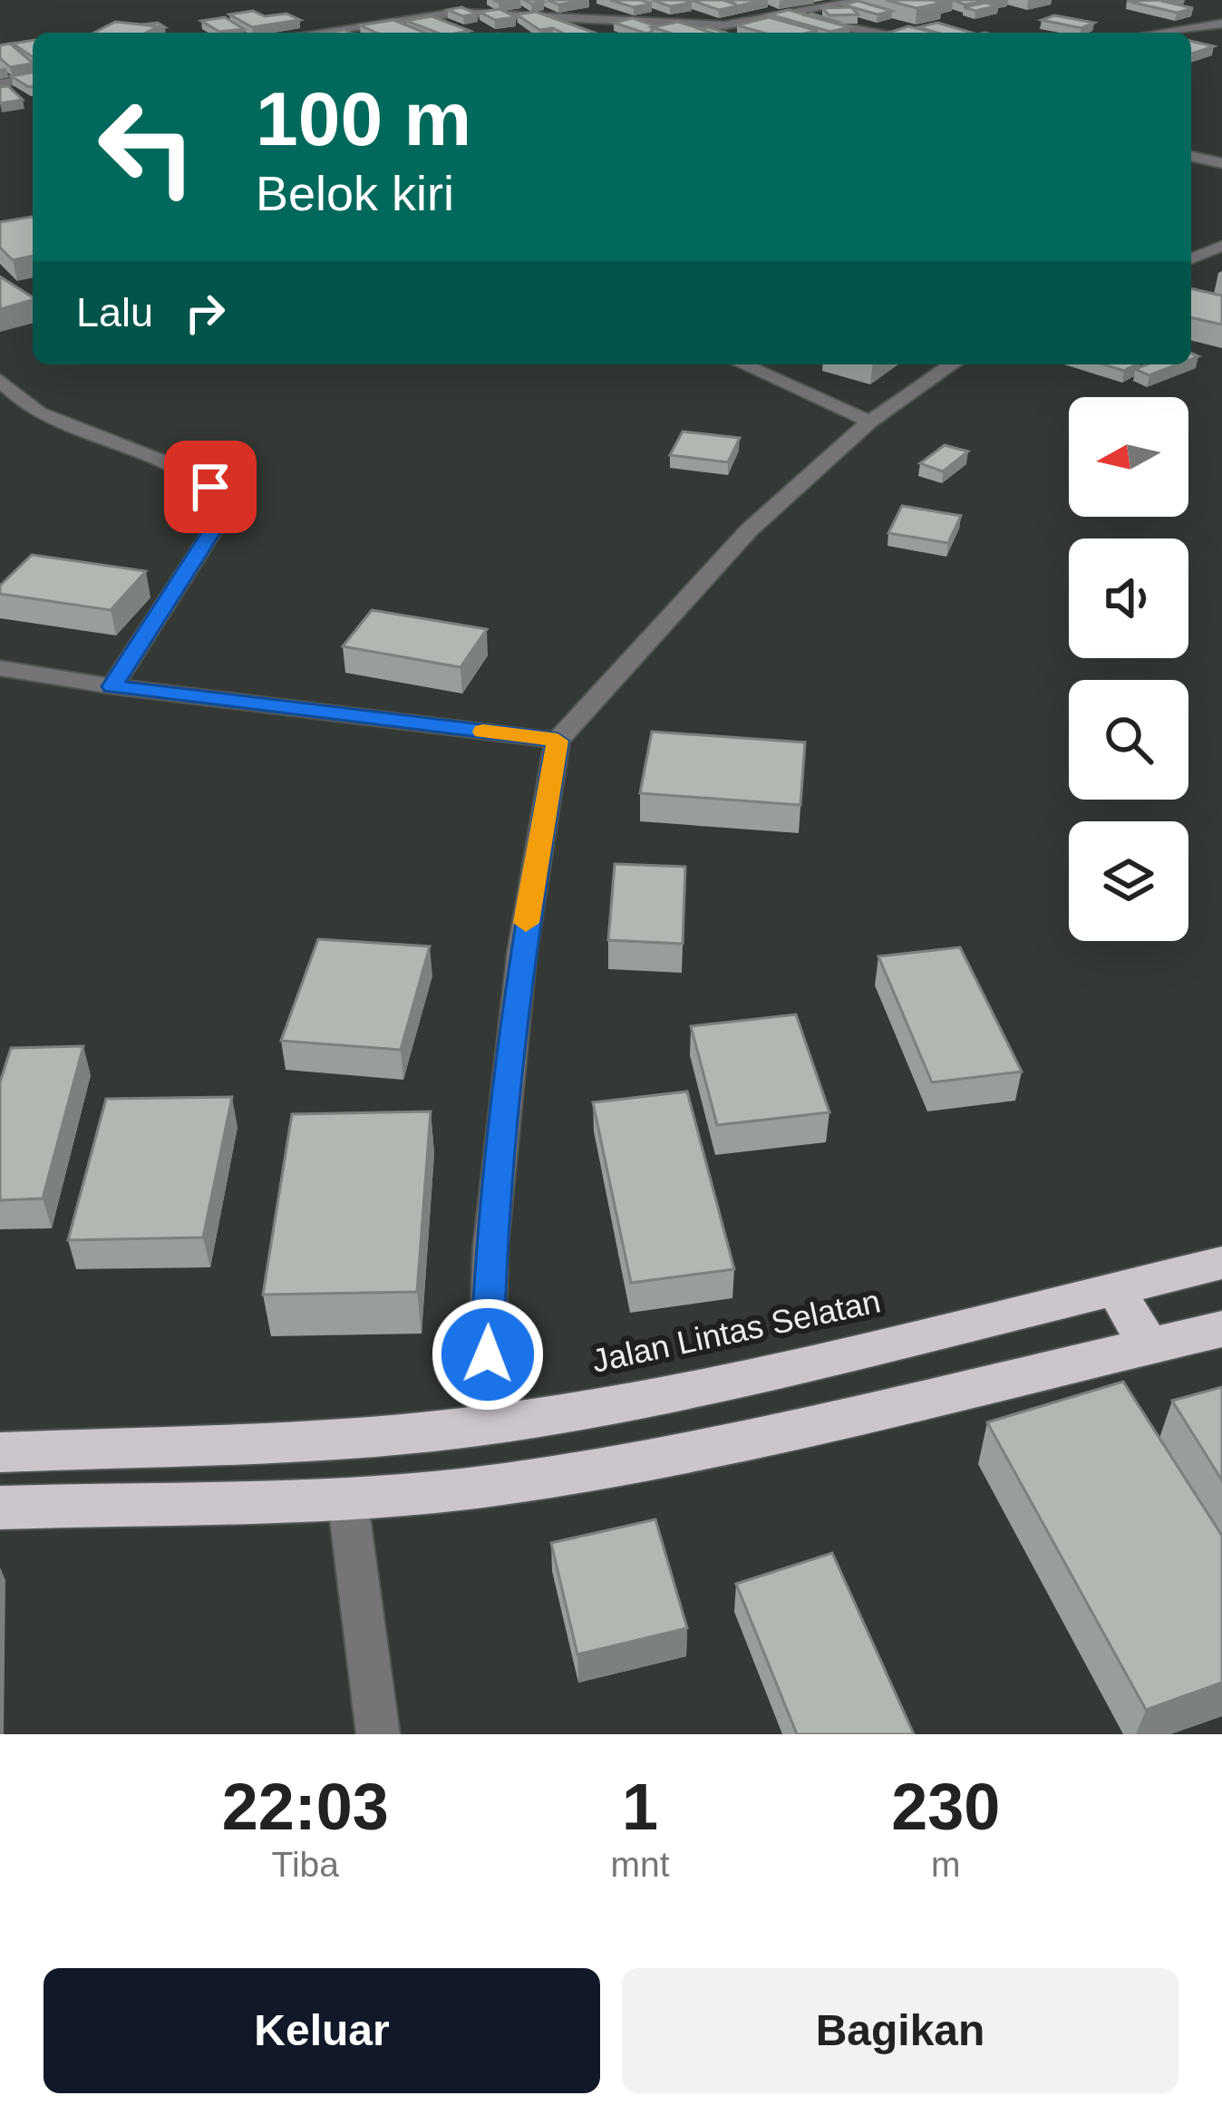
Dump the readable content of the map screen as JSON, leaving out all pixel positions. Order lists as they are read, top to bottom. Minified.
{"streets":{"highway":["Jalan Lintas Selatan"]},"north":"left","page":{"turn":["100 m","Belok kiri"],"then":"Lalu","eta":["22:03","Tiba","1","mnt","230","m"],"buttons":["Keluar","Bagikan"]}}
